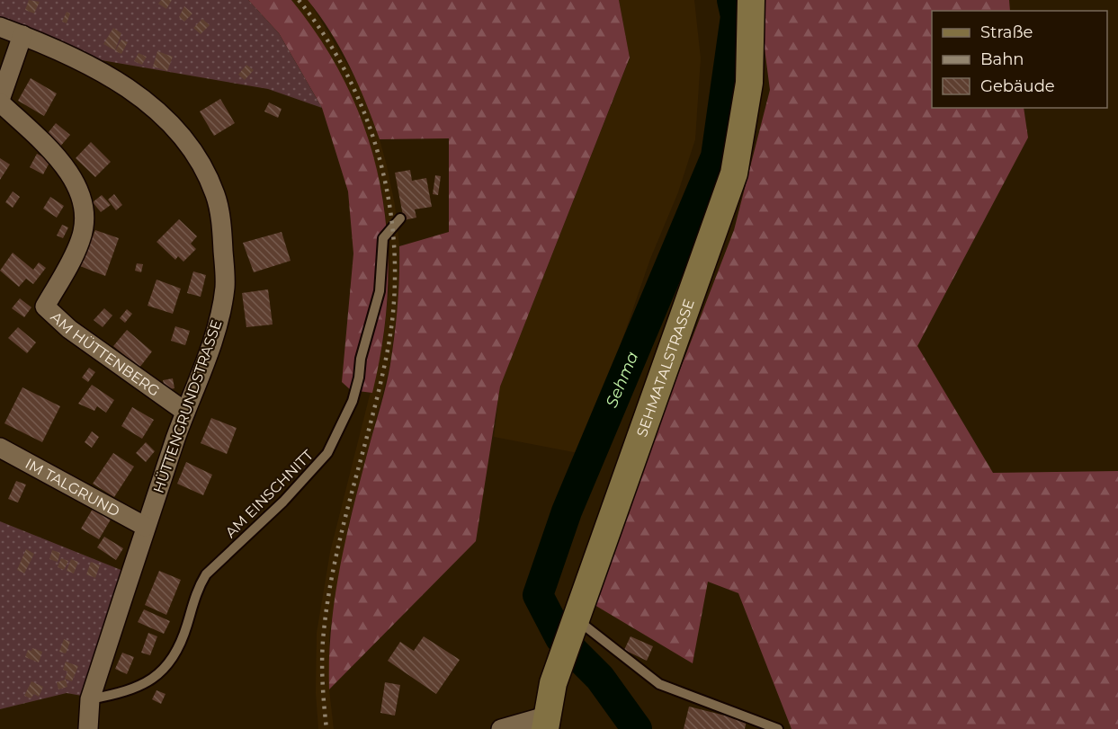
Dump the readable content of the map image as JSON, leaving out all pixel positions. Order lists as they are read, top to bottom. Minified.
{"streets":{"main road":["SEHMATALSTRASSE"],"street":["AM HÜTTENBERG","HÜTTENGRUNDSTRASSE","IM TALGRUND"],"lane":["AM EINSCHNITT"]},"crossings":[["AM HÜTTENBERG","HÜTTENGRUNDSTRASSE"],["HÜTTENGRUNDSTRASSE","IM TALGRUND"],["HÜTTENGRUNDSTRASSE","AM EINSCHNITT"]],"water":["Sehma"],"legend":["Straße","Bahn","Gebäude"]}
